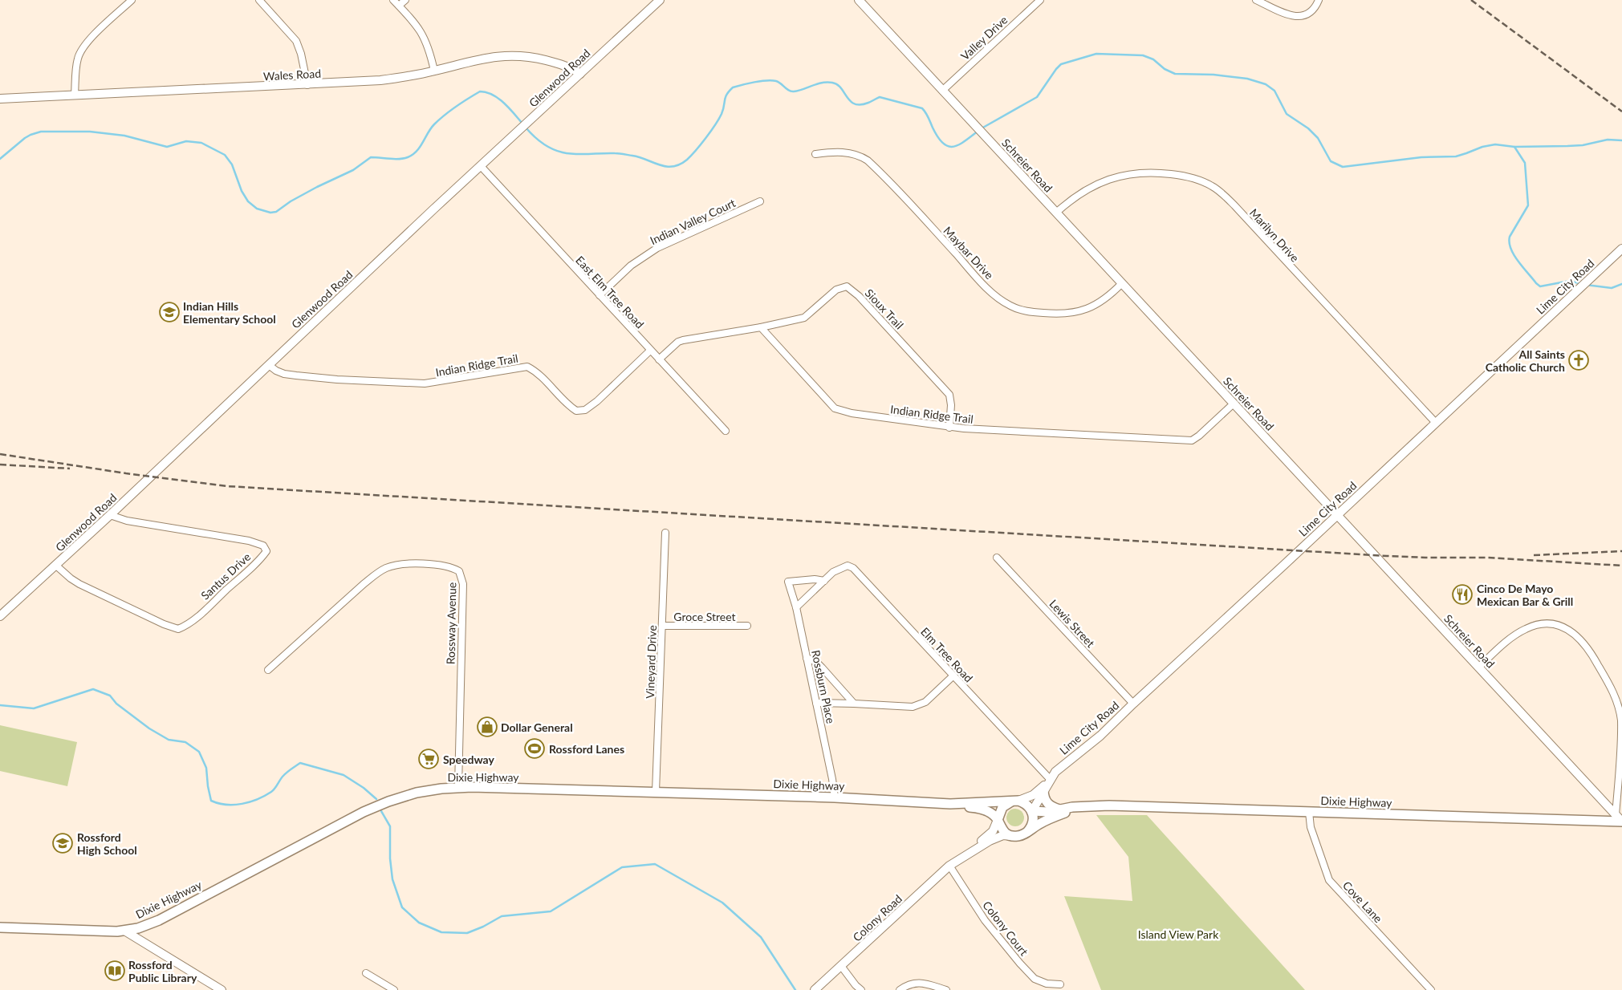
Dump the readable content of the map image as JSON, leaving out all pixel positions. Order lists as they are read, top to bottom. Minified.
{"streets":{"main road":["Dixie Highway"],"street":["Valley Drive","Wales Road","Glenwood Road","Schreier Road","Indian Valley Court","Marilyn Drive","Maybar Drive","Lime City Road","East Elm Tree Road","Sioux Trail","Indian Ridge Trail","Santus Drive","Groce Street","Rossway Avenue","Lewis Street","Elm Tree Road","Vineyard Drive","Rossburn Place","Cove Lane","Colony Road","Colony Court"]},"crossings":[["Valley Drive","Schreier Road"],["Wales Road","Glenwood Road"],["Glenwood Road","East Elm Tree Road"],["Glenwood Road","Indian Ridge Trail"],["Glenwood Road","Santus Drive"],["Schreier Road","Marilyn Drive"],["Schreier Road","Maybar Drive"],["Schreier Road","Lime City Road"],["Schreier Road","Indian Ridge Trail"],["Schreier Road","Dixie Highway"],["Indian Valley Court","East Elm Tree Road"],["Marilyn Drive","Lime City Road"],["Lime City Road","Lewis Street"],["Lime City Road","Elm Tree Road"],["Lime City Road","Dixie Highway"],["Lime City Road","Colony Road"],["East Elm Tree Road","Indian Ridge Trail"],["Sioux Trail","Indian Ridge Trail"],["Groce Street","Vineyard Drive"],["Rossway Avenue","Dixie Highway"],["Elm Tree Road","Rossburn Place"],["Vineyard Drive","Dixie Highway"],["Rossburn Place","Dixie Highway"],["Dixie Highway","Cove Lane"],["Dixie Highway","Colony Road"],["Colony Road","Colony Court"]],"parks":["Island View Park"],"places":{"school or university":["Indian Hills Elementary School","Rossford High School"],"church":["All Saints Catholic Church"],"restaurant":["Cinco De Mayo Mexican Bar & Grill"],"shop":["Dollar General"],"sports":["Rossford Lanes"],"supermarket":["Speedway"],"library":["Rossford Public Library"]}}
